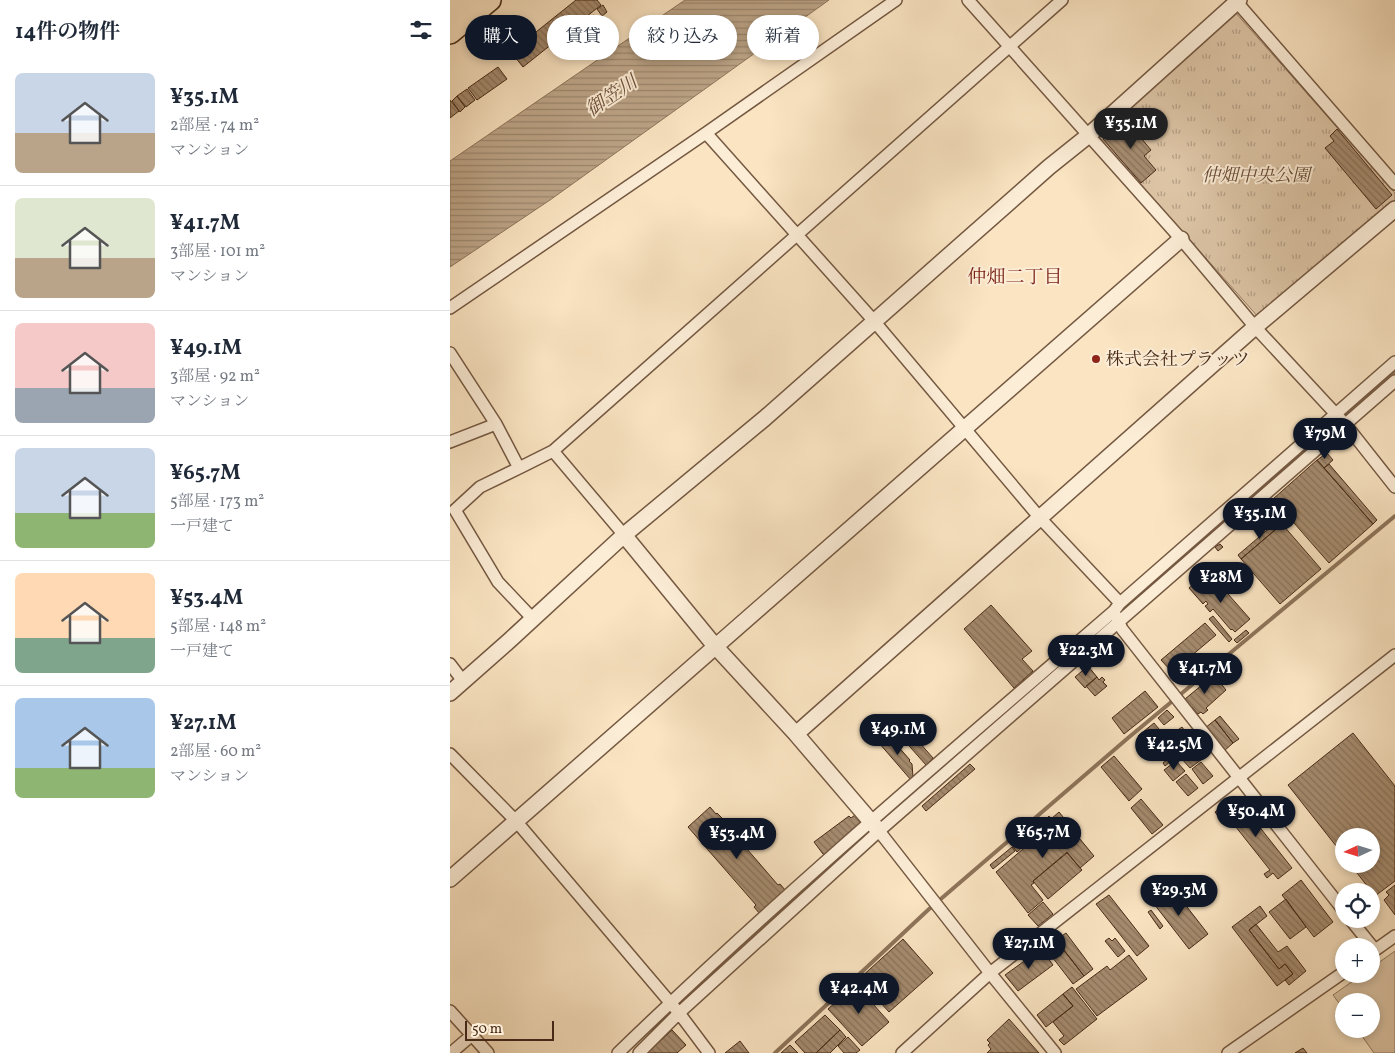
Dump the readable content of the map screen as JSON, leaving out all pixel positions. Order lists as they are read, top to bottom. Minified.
{"districts":["仲畑二丁目"],"water":["御笠川"],"parks":["仲畑中央公園"],"places":["株式会社プラッツ"],"scale_bar":"50 m","north":"left","page":{"heading":"14件の物件","chip":["購入","賃貸","絞り込み","新着"],"list":[{"name":"¥35.1M","note":"2部屋 · 74 m² · マンション"},{"name":"¥41.7M","note":"3部屋 · 101 m² · マンション"},{"name":"¥49.1M","note":"3部屋 · 92 m² · マンション"},{"name":"¥65.7M","note":"5部屋 · 173 m² · 一戸建て"},{"name":"¥53.4M","note":"5部屋 · 148 m² · 一戸建て"},{"name":"¥27.1M","note":"2部屋 · 60 m² · マンション"}],"price":["¥35.1M","¥79M","¥35.1M","¥28M","¥22.3M","¥41.7M","¥49.1M","¥42.5M","¥50.4M","¥65.7M","¥53.4M","¥29.3M","¥27.1M","¥42.4M"],"map_buttons":["+","−"],"scale":"50 m"}}
